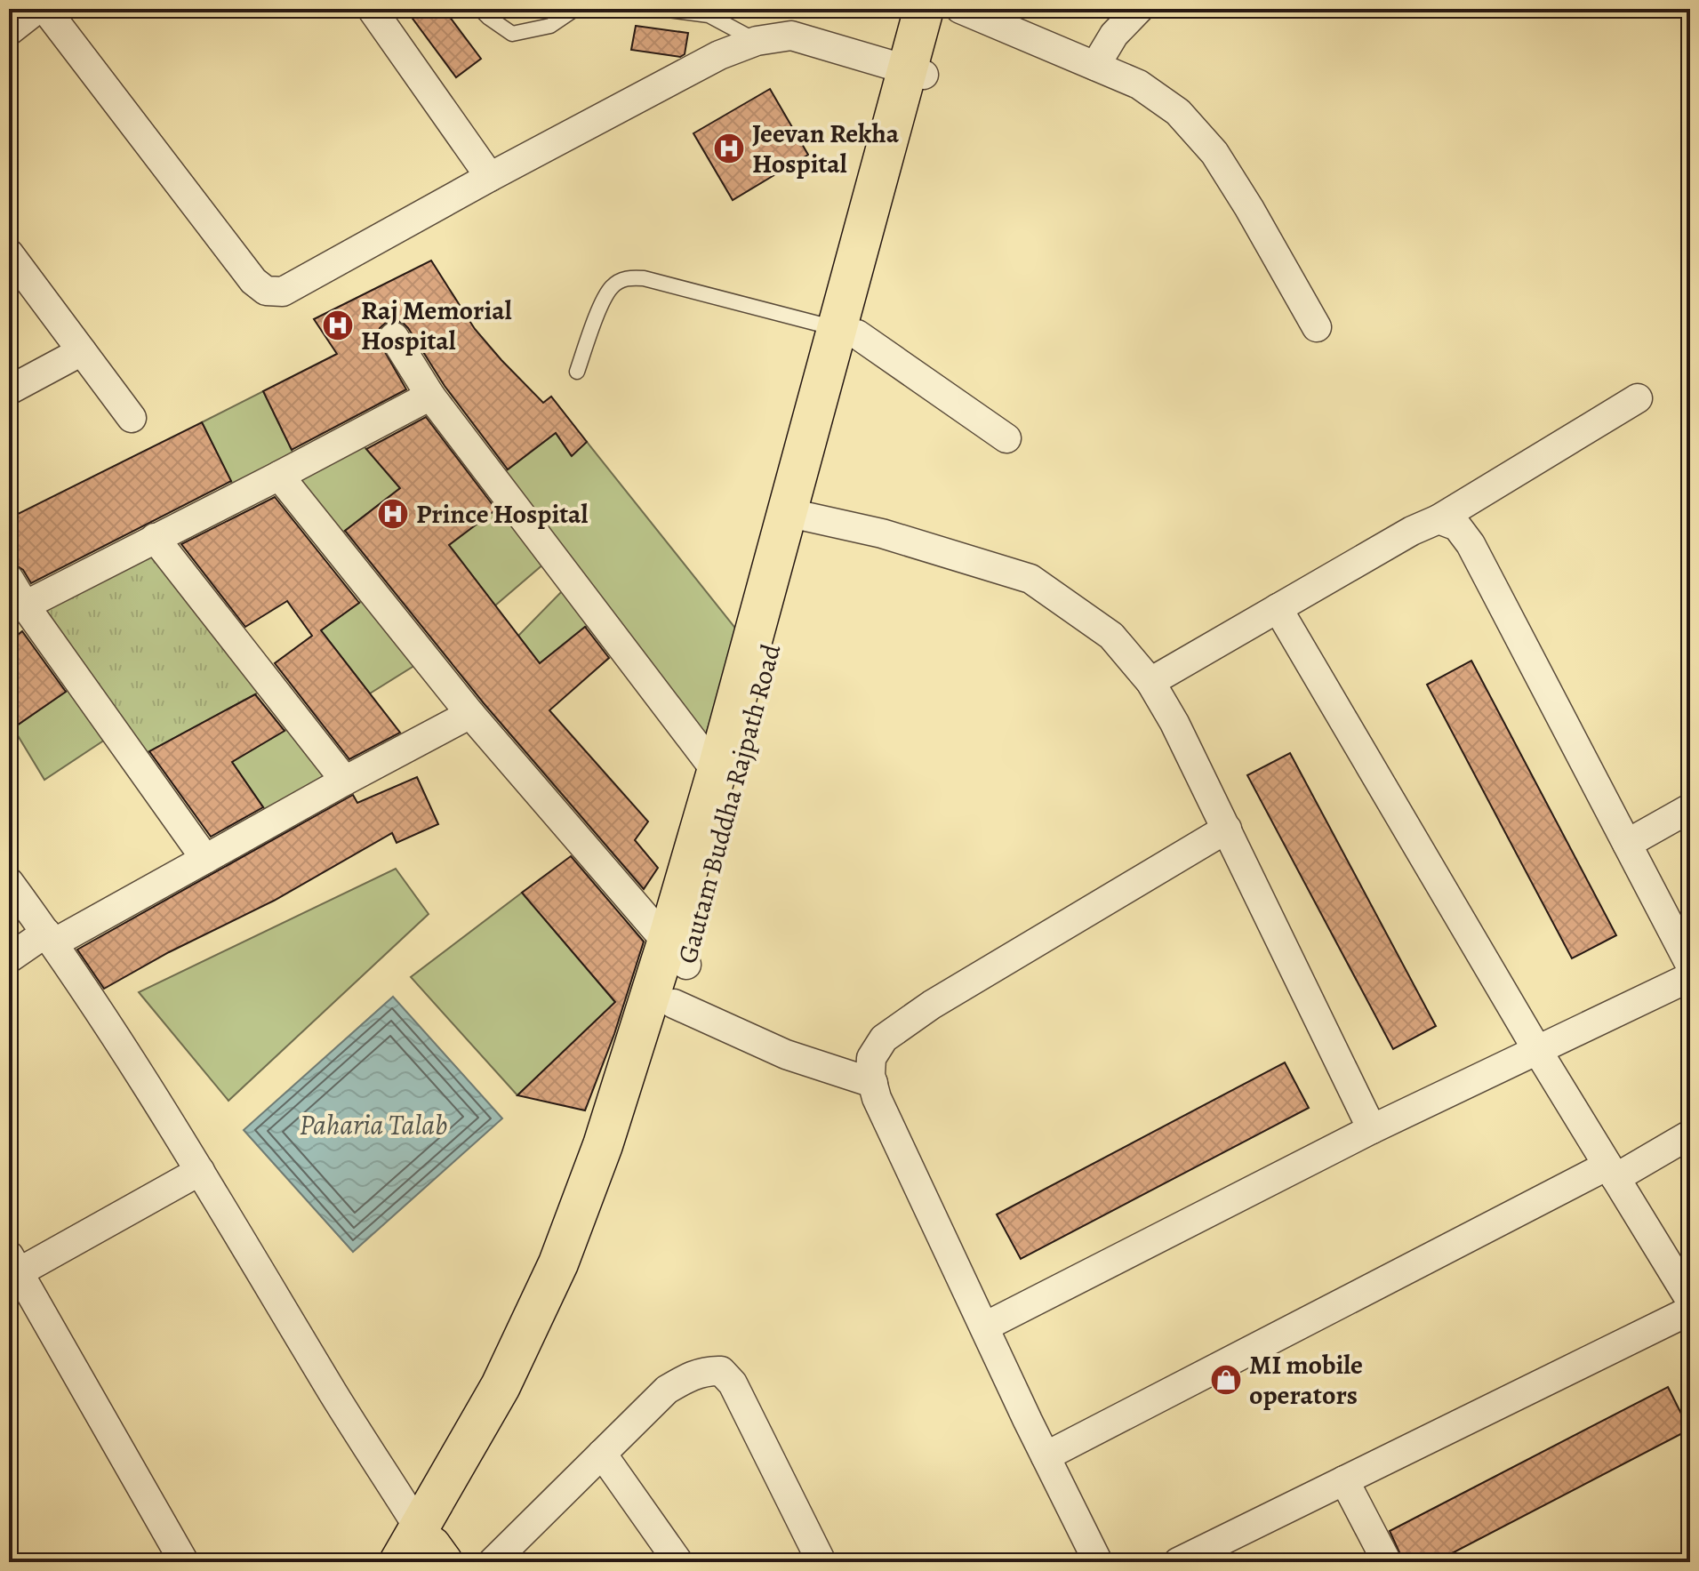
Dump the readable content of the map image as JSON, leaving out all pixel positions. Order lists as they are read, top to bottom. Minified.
{"streets":{"highway":["Gautam Buddha Rajpath Road"]},"water":["Paharia Talab"],"places":{"hospital":["Jeevan Rekha Hospital","Raj Memorial Hospital","Prince Hospital"],"shop":["MI mobile operators"]}}
